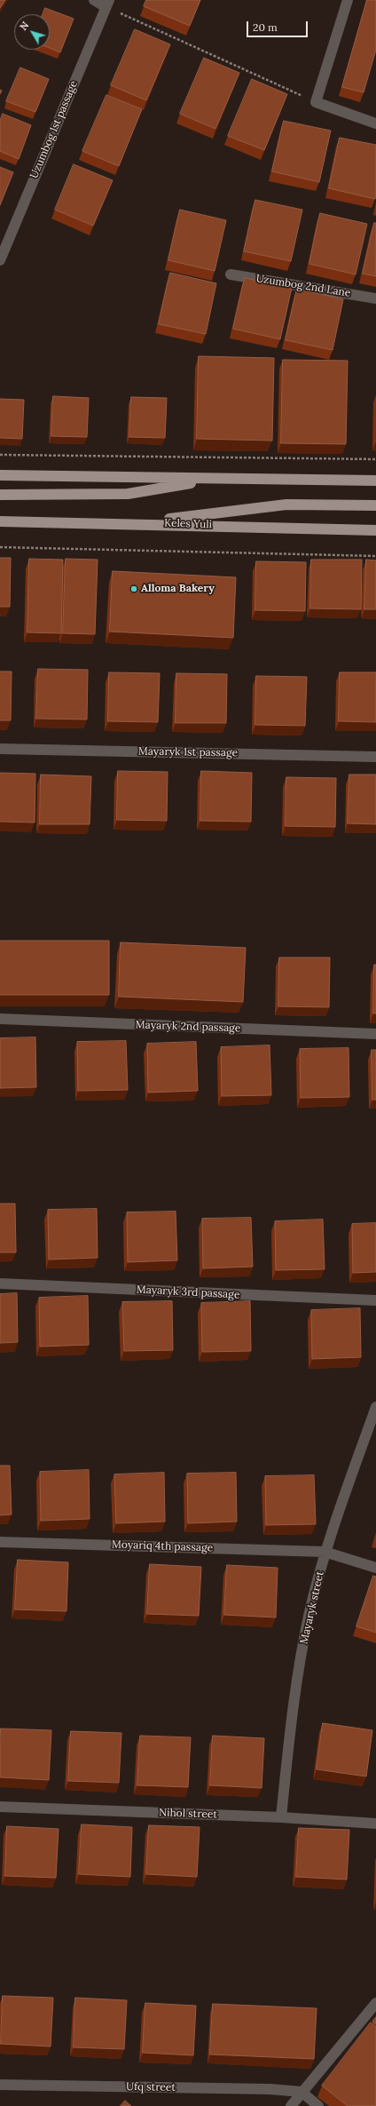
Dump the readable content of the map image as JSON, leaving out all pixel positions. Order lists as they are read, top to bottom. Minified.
{"streets":{"main road":["Keles Yuli"],"street":["Uzumbog 1st passage","Uzumbog 2nd Lane","Mayaryk 1st passage","Mayaryk 2nd passage","Mayaryk 3rd passage","Moyariq 4th passage","Mayaryk street","Nihol street","Ufq street"]},"crossings":[["Moyariq 4th passage","Mayaryk street"],["Mayaryk street","Nihol street"]],"places":["Alloma Bakery"],"scale_bar":"20 m","north":"top left"}
